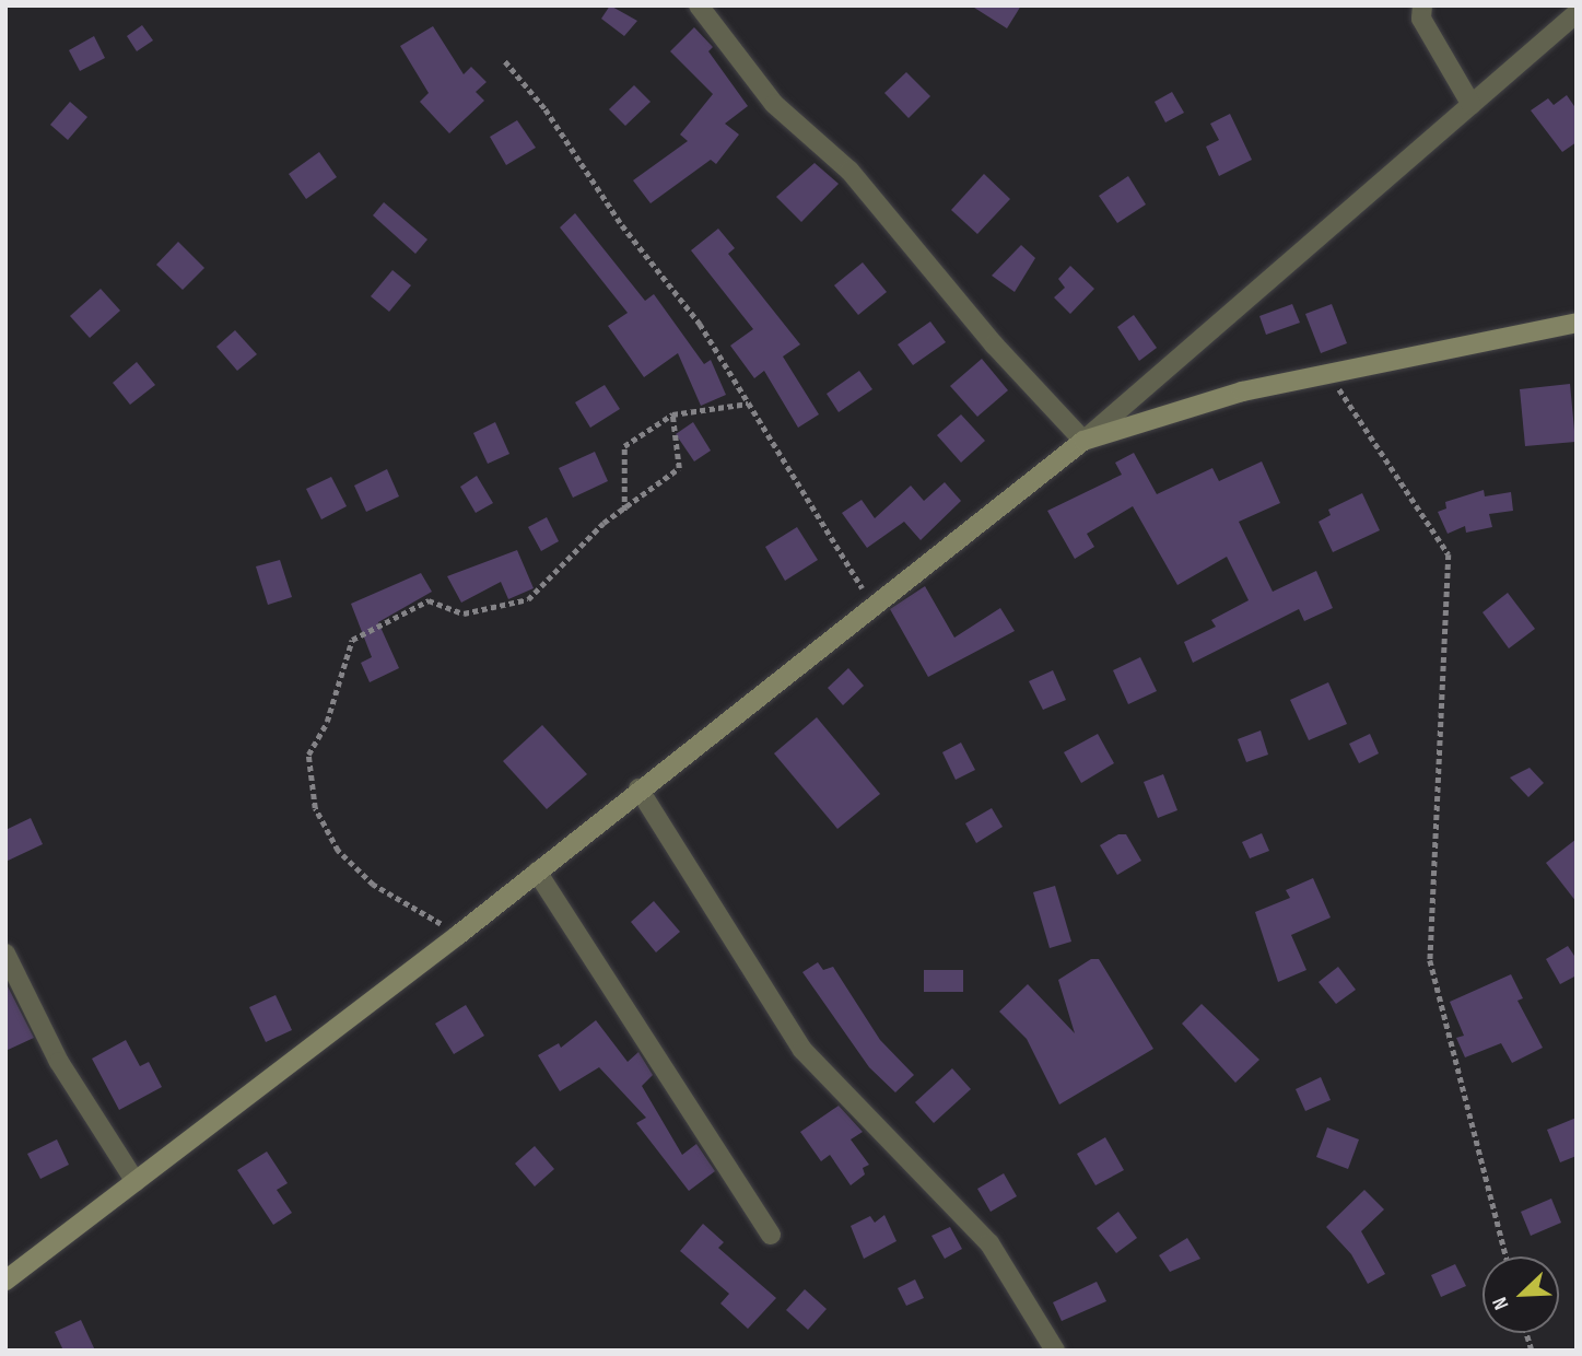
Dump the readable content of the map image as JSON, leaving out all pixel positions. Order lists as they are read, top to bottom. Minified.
{"north":"bottom left"}
